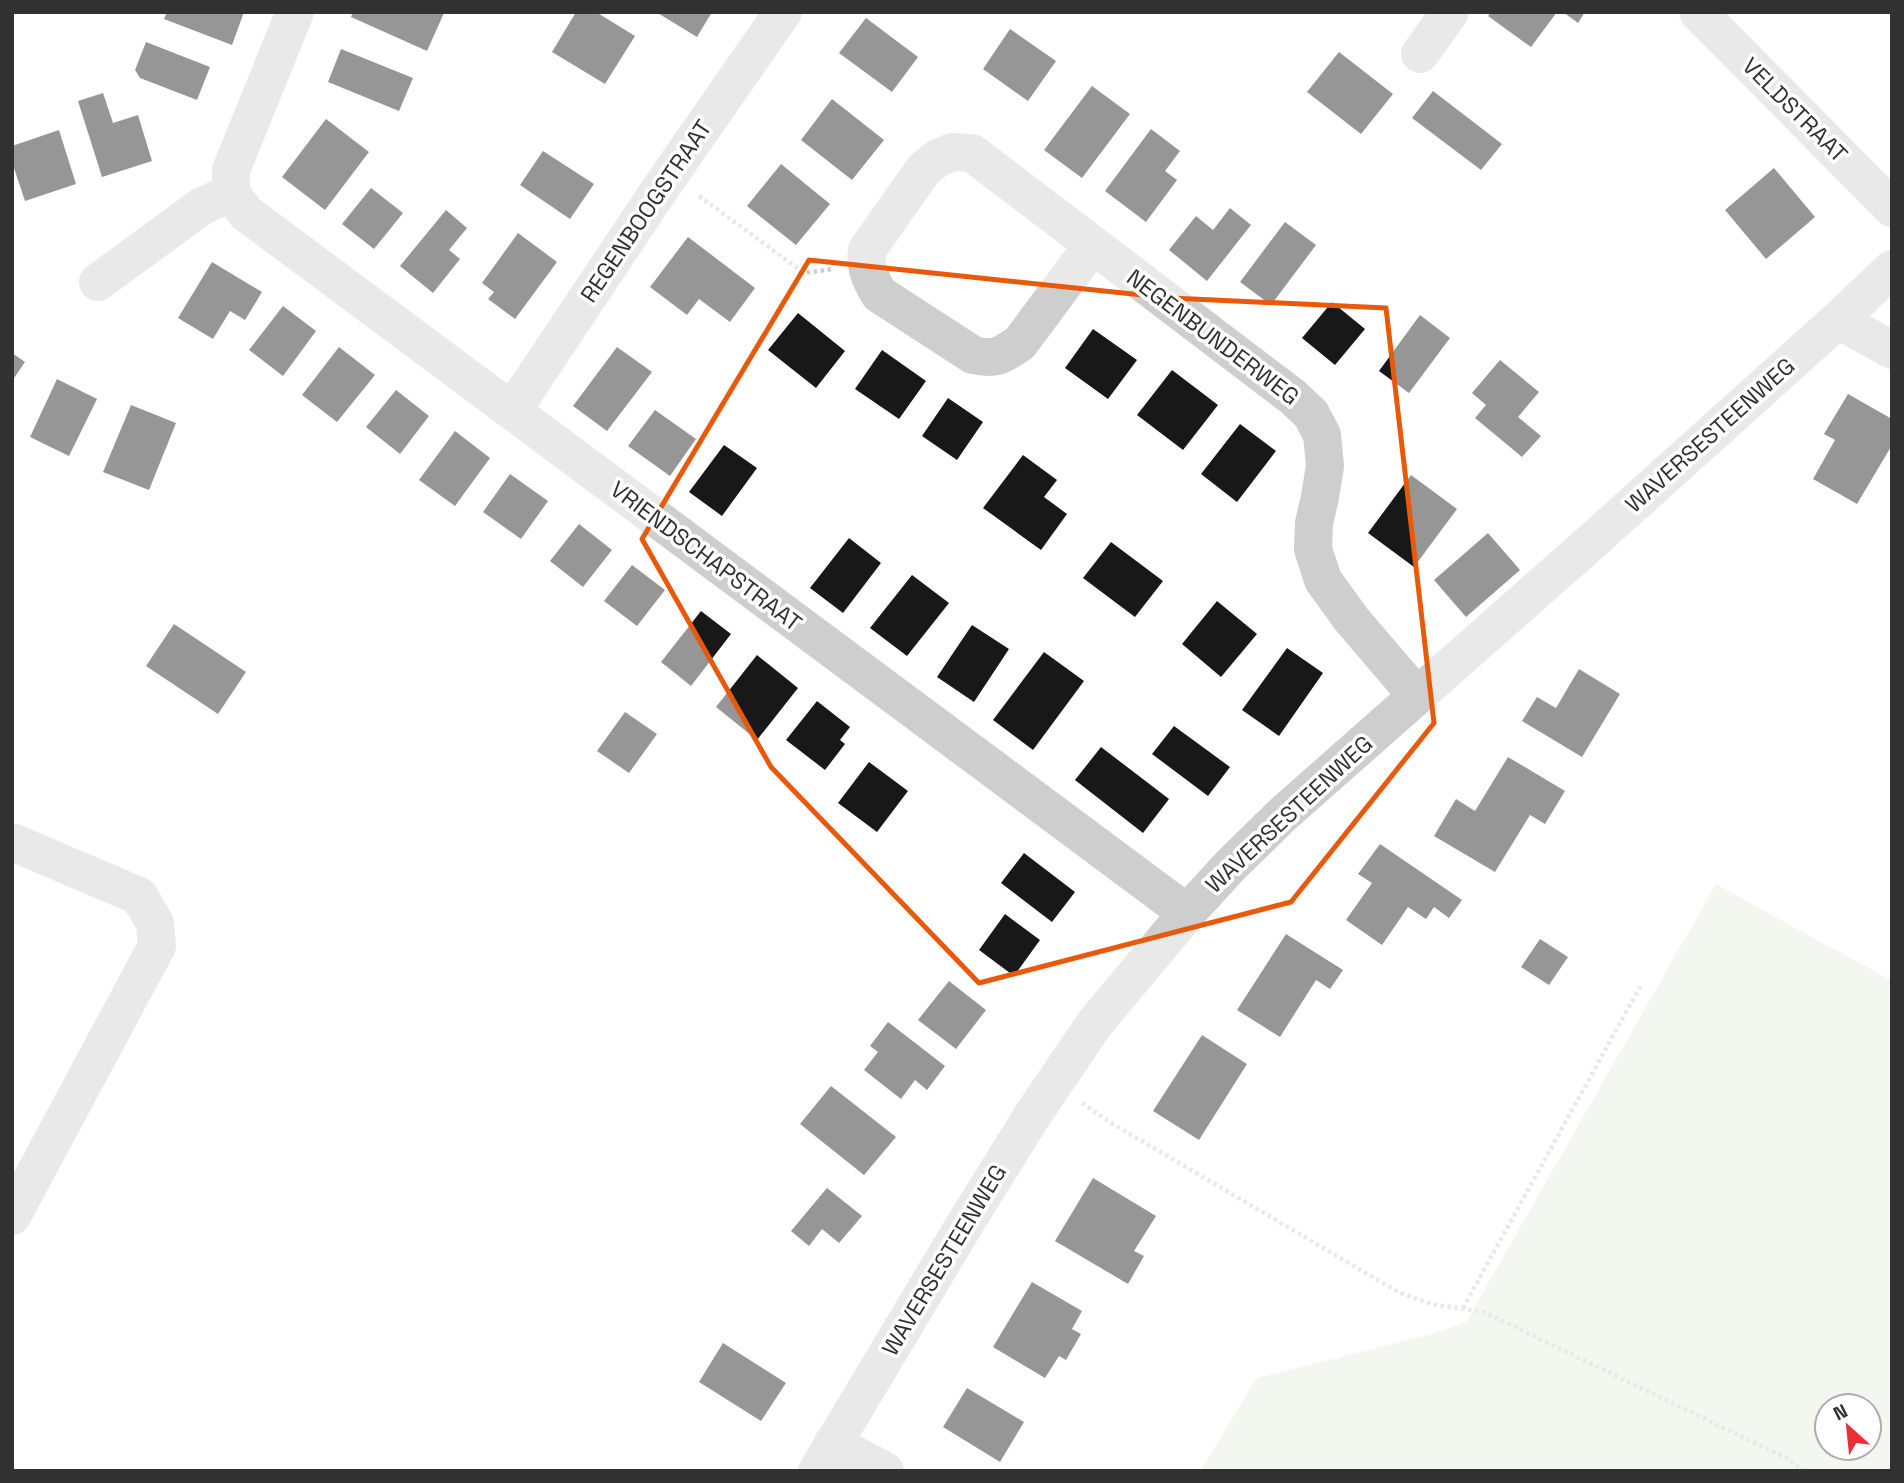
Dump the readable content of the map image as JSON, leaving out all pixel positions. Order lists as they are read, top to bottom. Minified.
{"streets":{"street":["VELDSTRAAT","REGENBOOGSTRAAT","NEGENBUNDERWEG","WAVERSESTEENWEG","VRIENDSCHAPSTRAAT"]},"crossings":[["REGENBOOGSTRAAT","VRIENDSCHAPSTRAAT"],["NEGENBUNDERWEG","WAVERSESTEENWEG"],["WAVERSESTEENWEG","VRIENDSCHAPSTRAAT"]],"north":"top left"}
